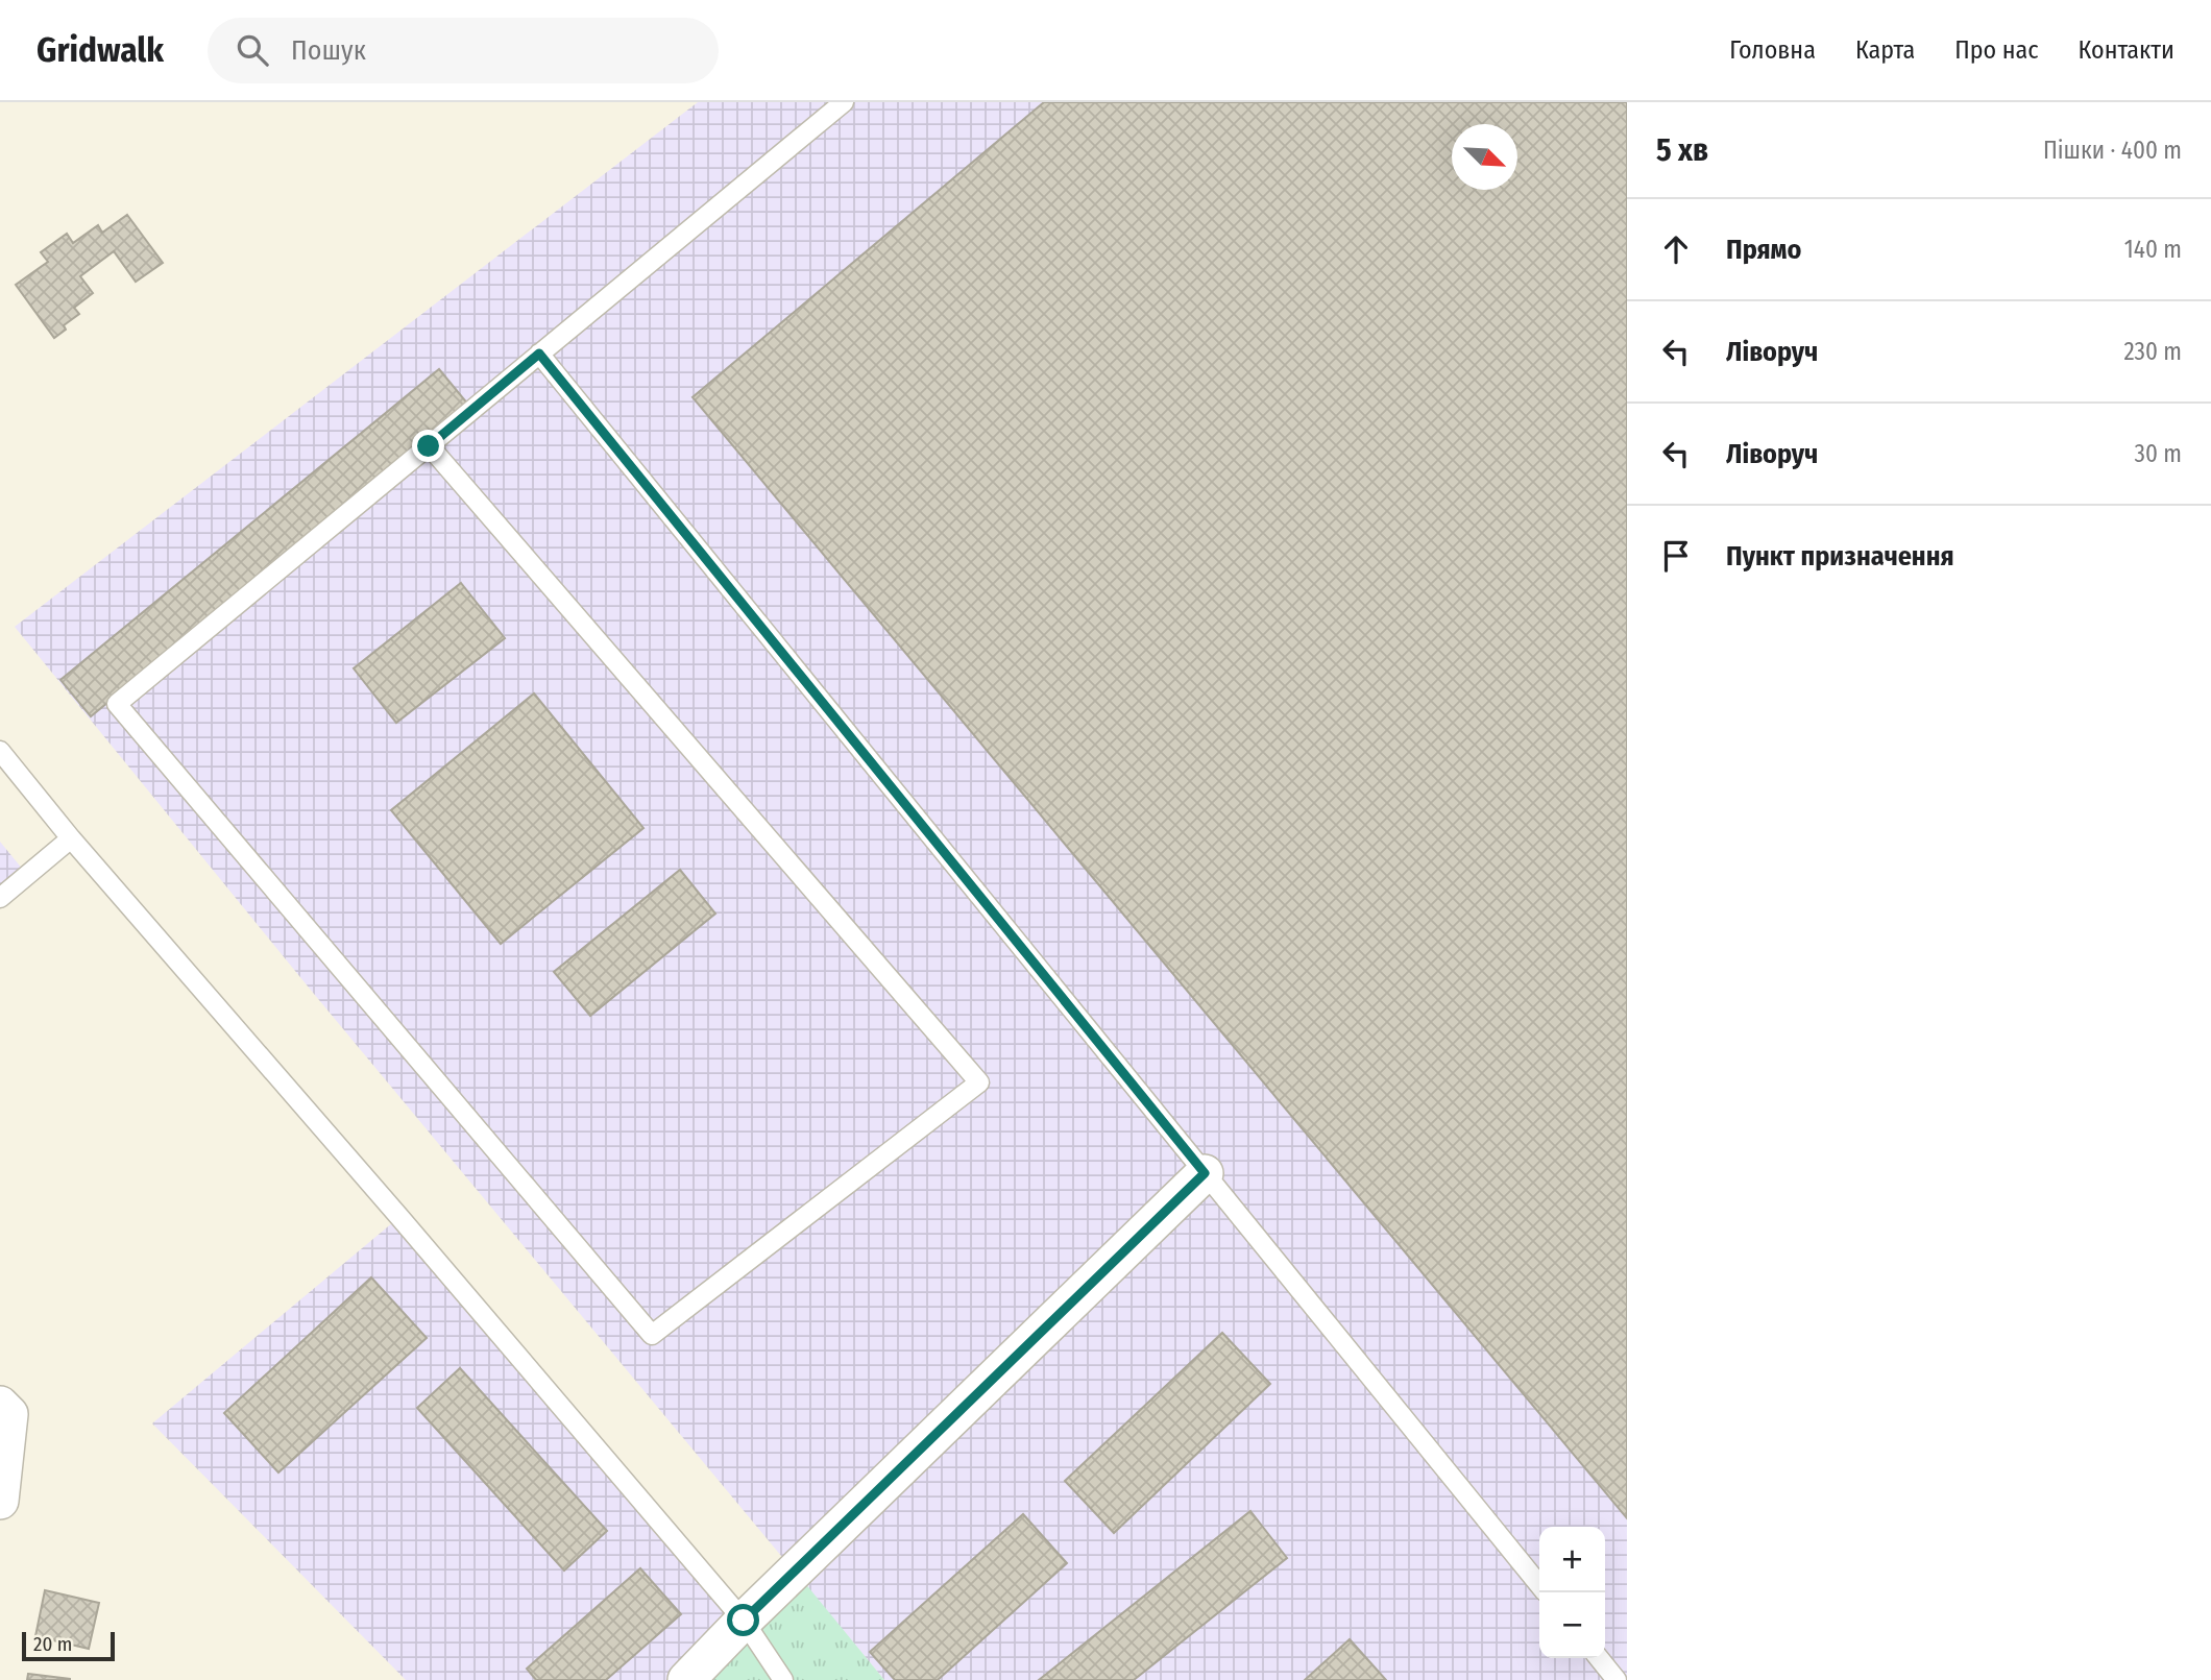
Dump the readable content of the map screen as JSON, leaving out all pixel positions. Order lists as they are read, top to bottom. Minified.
{"scale_bar":"20 m","north":"bottom right","page":{"header":"Gridwalk","search":"Пошук","nav":["Головна","Карта","Про нас","Контакти"],"heading":["5 хв","Пішки · 400 m"],"list":[["Прямо","140 m"],["Ліворуч","230 m"],["Ліворуч","30 m"],"Пункт призначення"],"map_buttons":["+","−"],"scale":"20 m"}}
